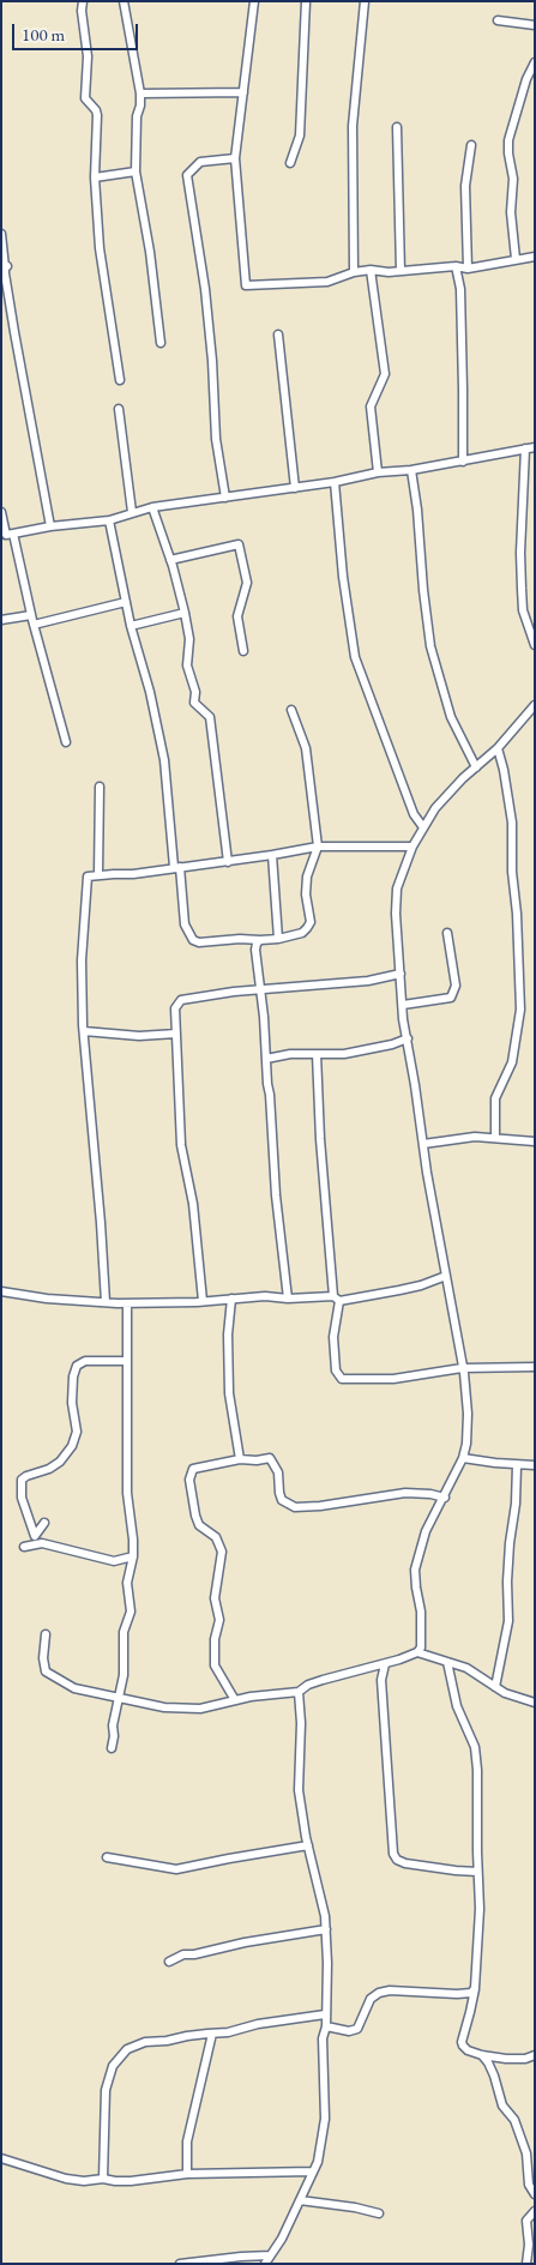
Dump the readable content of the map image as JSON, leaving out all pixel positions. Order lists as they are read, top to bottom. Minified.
{"scale_bar":"100 m"}
